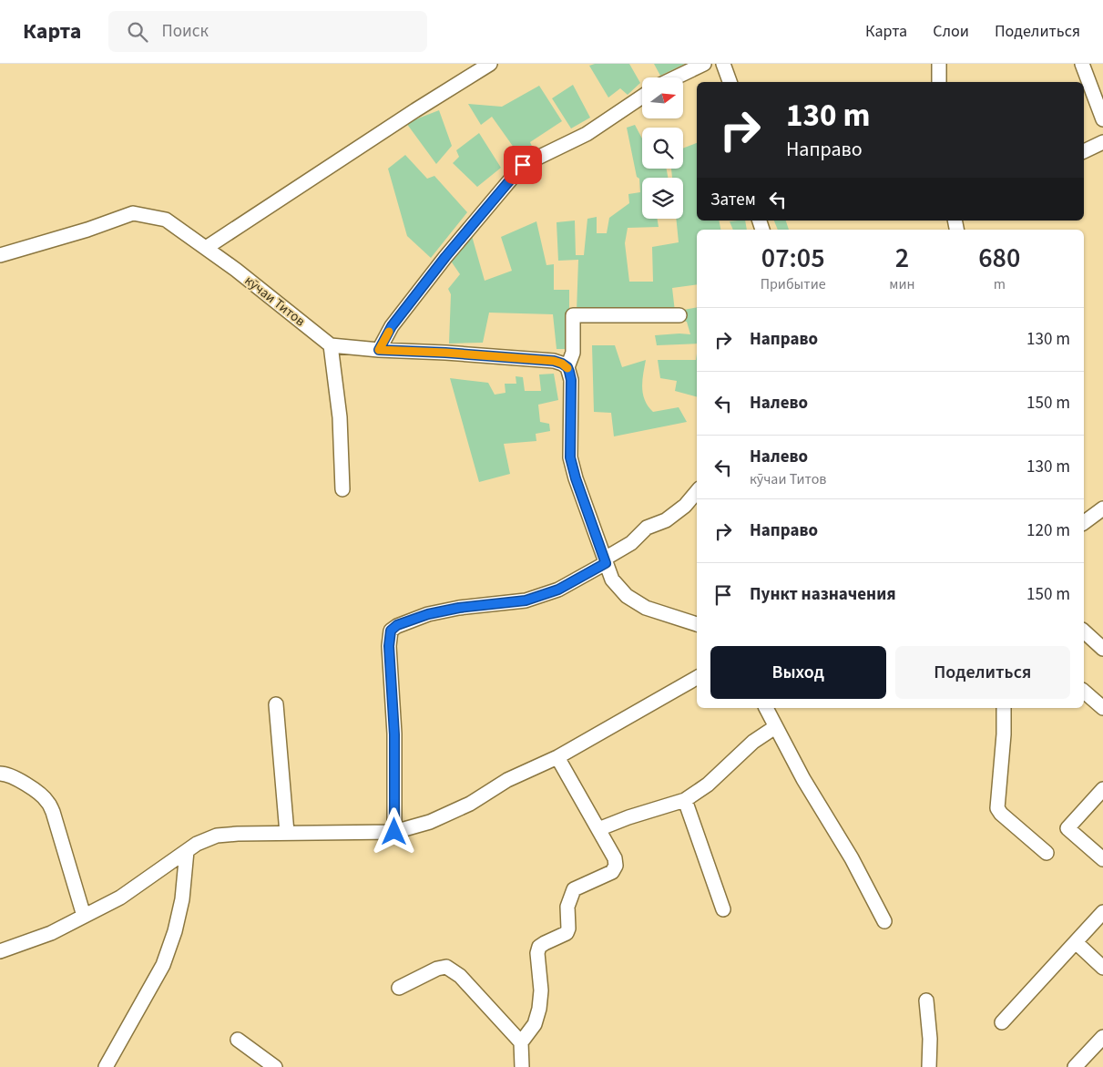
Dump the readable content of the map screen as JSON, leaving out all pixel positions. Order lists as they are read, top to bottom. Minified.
{"streets":{"street":["кӯчаи Титов"]},"north":"right","page":{"header":"Карта","search":"Поиск","nav":["Карта","Слои","Поделиться"],"turn":["130 m","Направо"],"then":"Затем","eta":["07:05","Прибытие","2","мин","680","m"],"list":[{"name":"Направо","value":"130 m"},{"name":"Налево","value":"150 m"},{"name":"Налево","note":"кӯчаи Титов","value":"130 m"},{"name":"Направо","value":"120 m"},{"name":"Пункт назначения","value":"150 m"}],"buttons":["Выход","Поделиться"]}}
